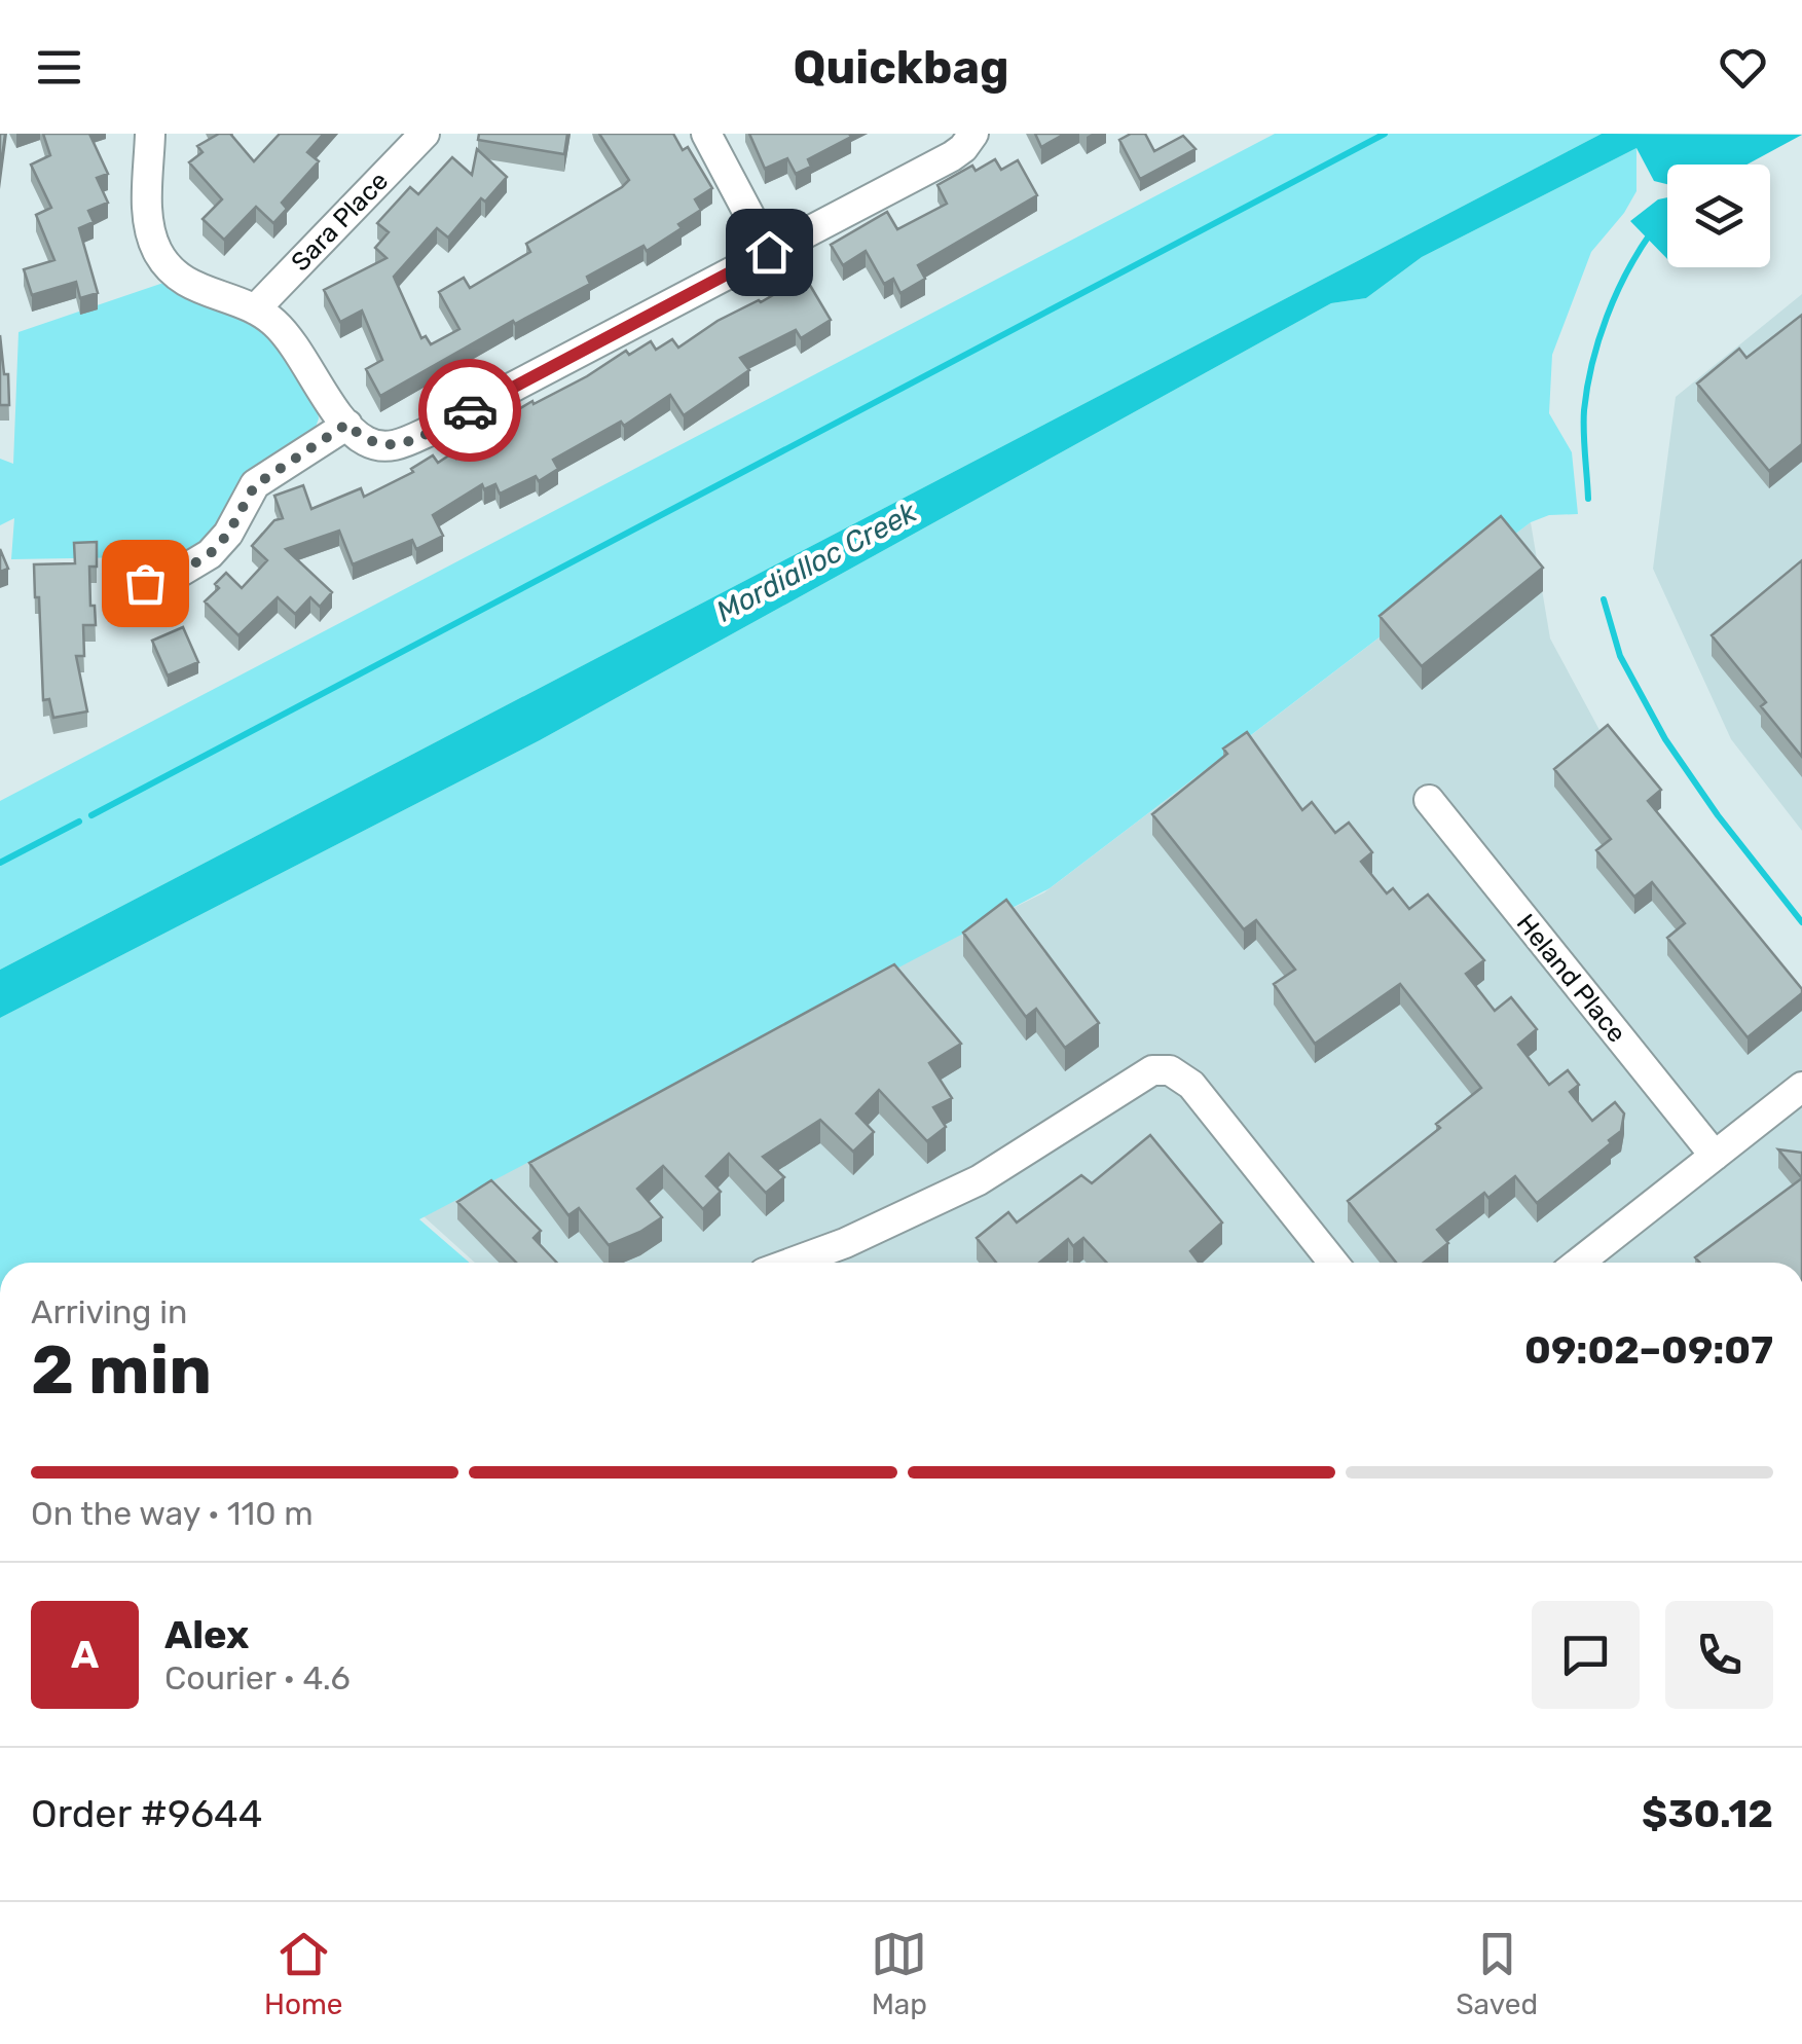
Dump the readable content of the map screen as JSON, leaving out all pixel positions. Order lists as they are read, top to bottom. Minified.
{"streets":{"street":["Sara Place","Heland Place"]},"water":["Mordialloc Creek"],"page":{"header":"Quickbag","heading":["2 min","Arriving in","09:02–09:07"],"panel":["Alex","Courier · 4.6","Order #9644","$30.12"],"bar":"On the way · 110 m","round":"A","tabs":["Home","Map","Saved"]}}
